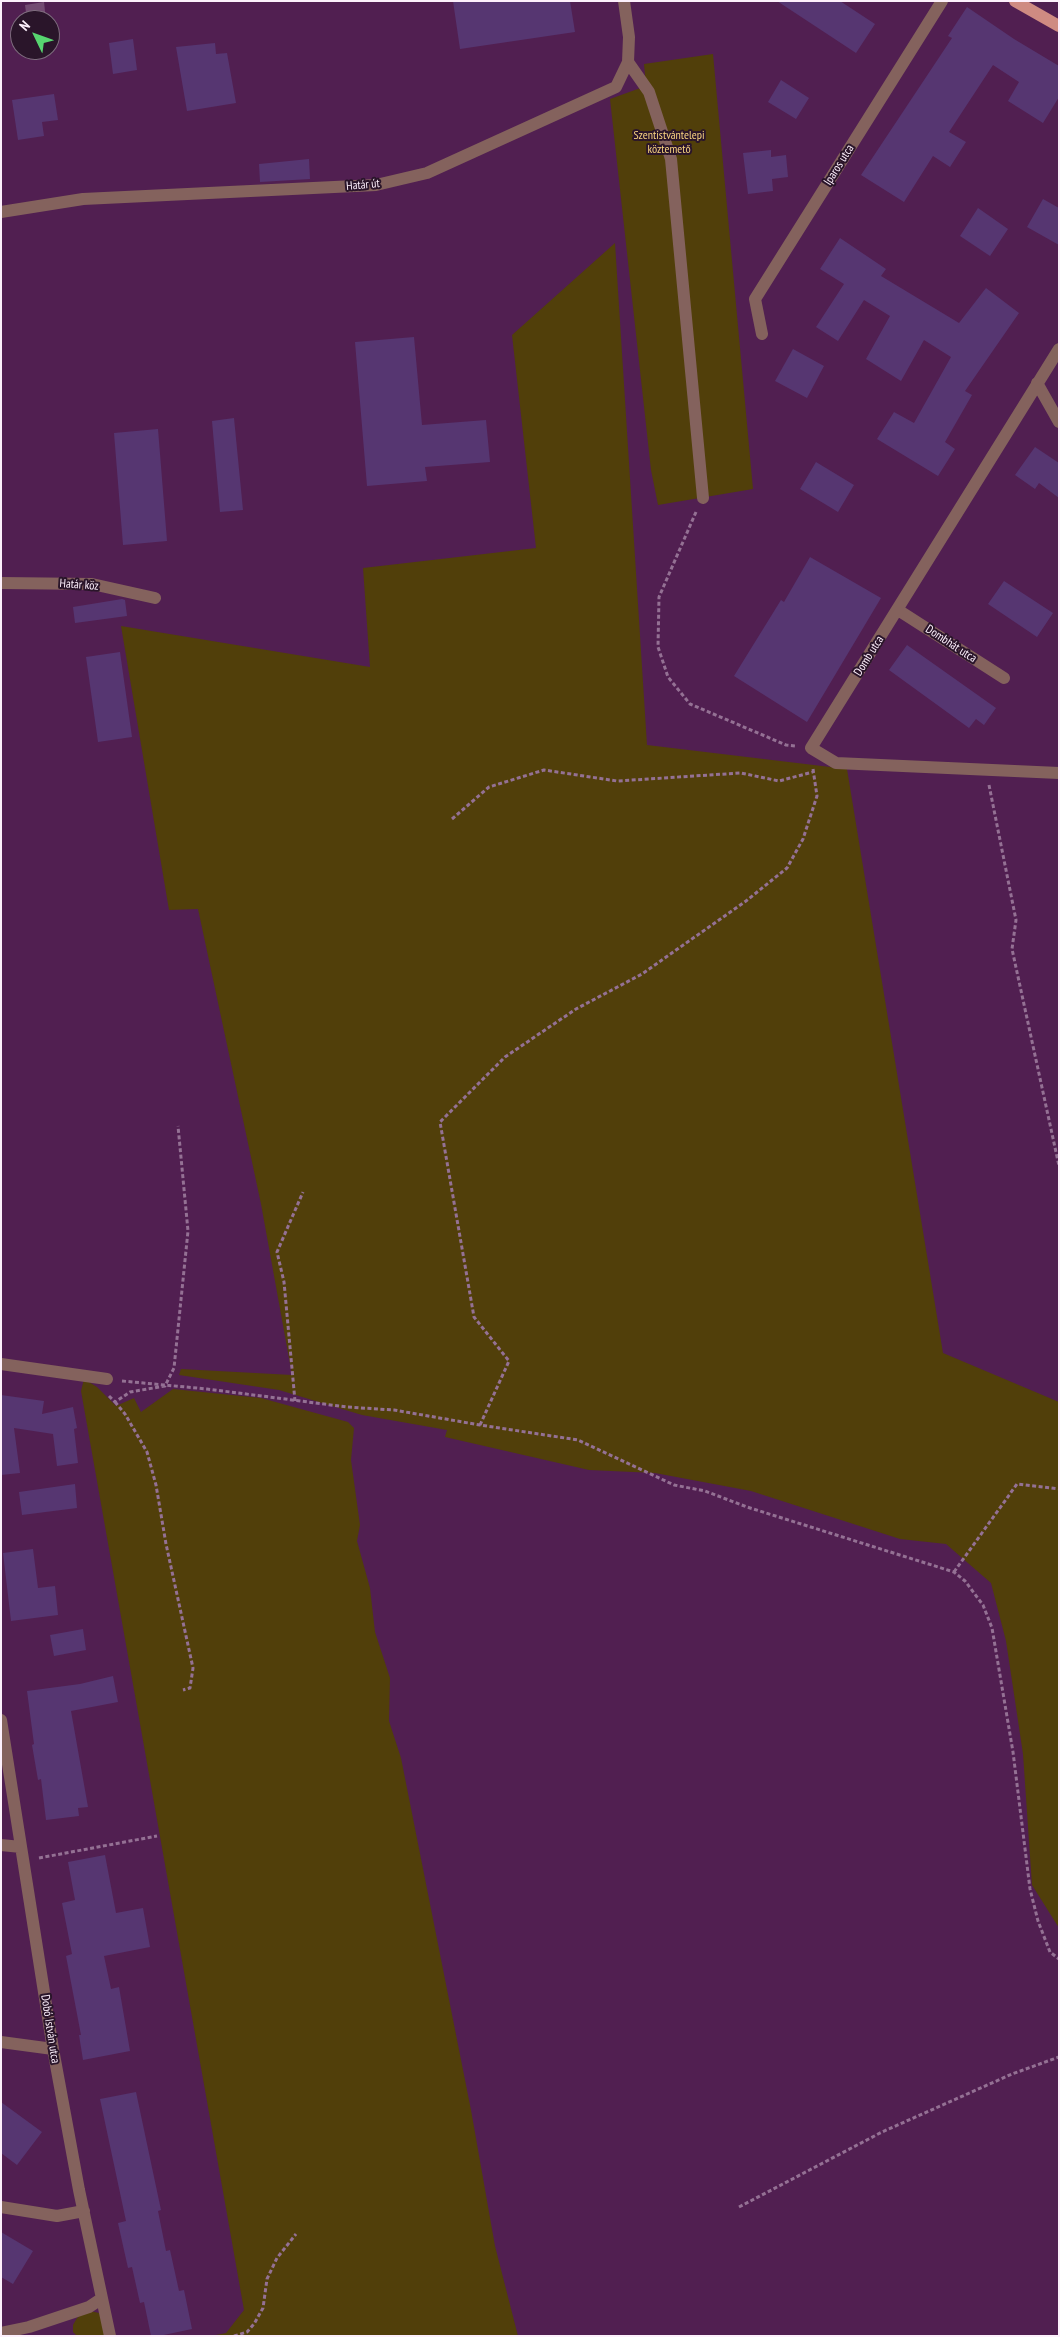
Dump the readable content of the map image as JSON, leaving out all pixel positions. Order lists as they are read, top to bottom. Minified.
{"streets":{"street":["Iparos utca","Határ út","Határ köz","Dombhát utca","Domb utca","Dobó István utca"]},"crossings":[["Dombhát utca","Domb utca"]],"parks":["Szentistvántelepi köztemető"],"north":"top left"}
